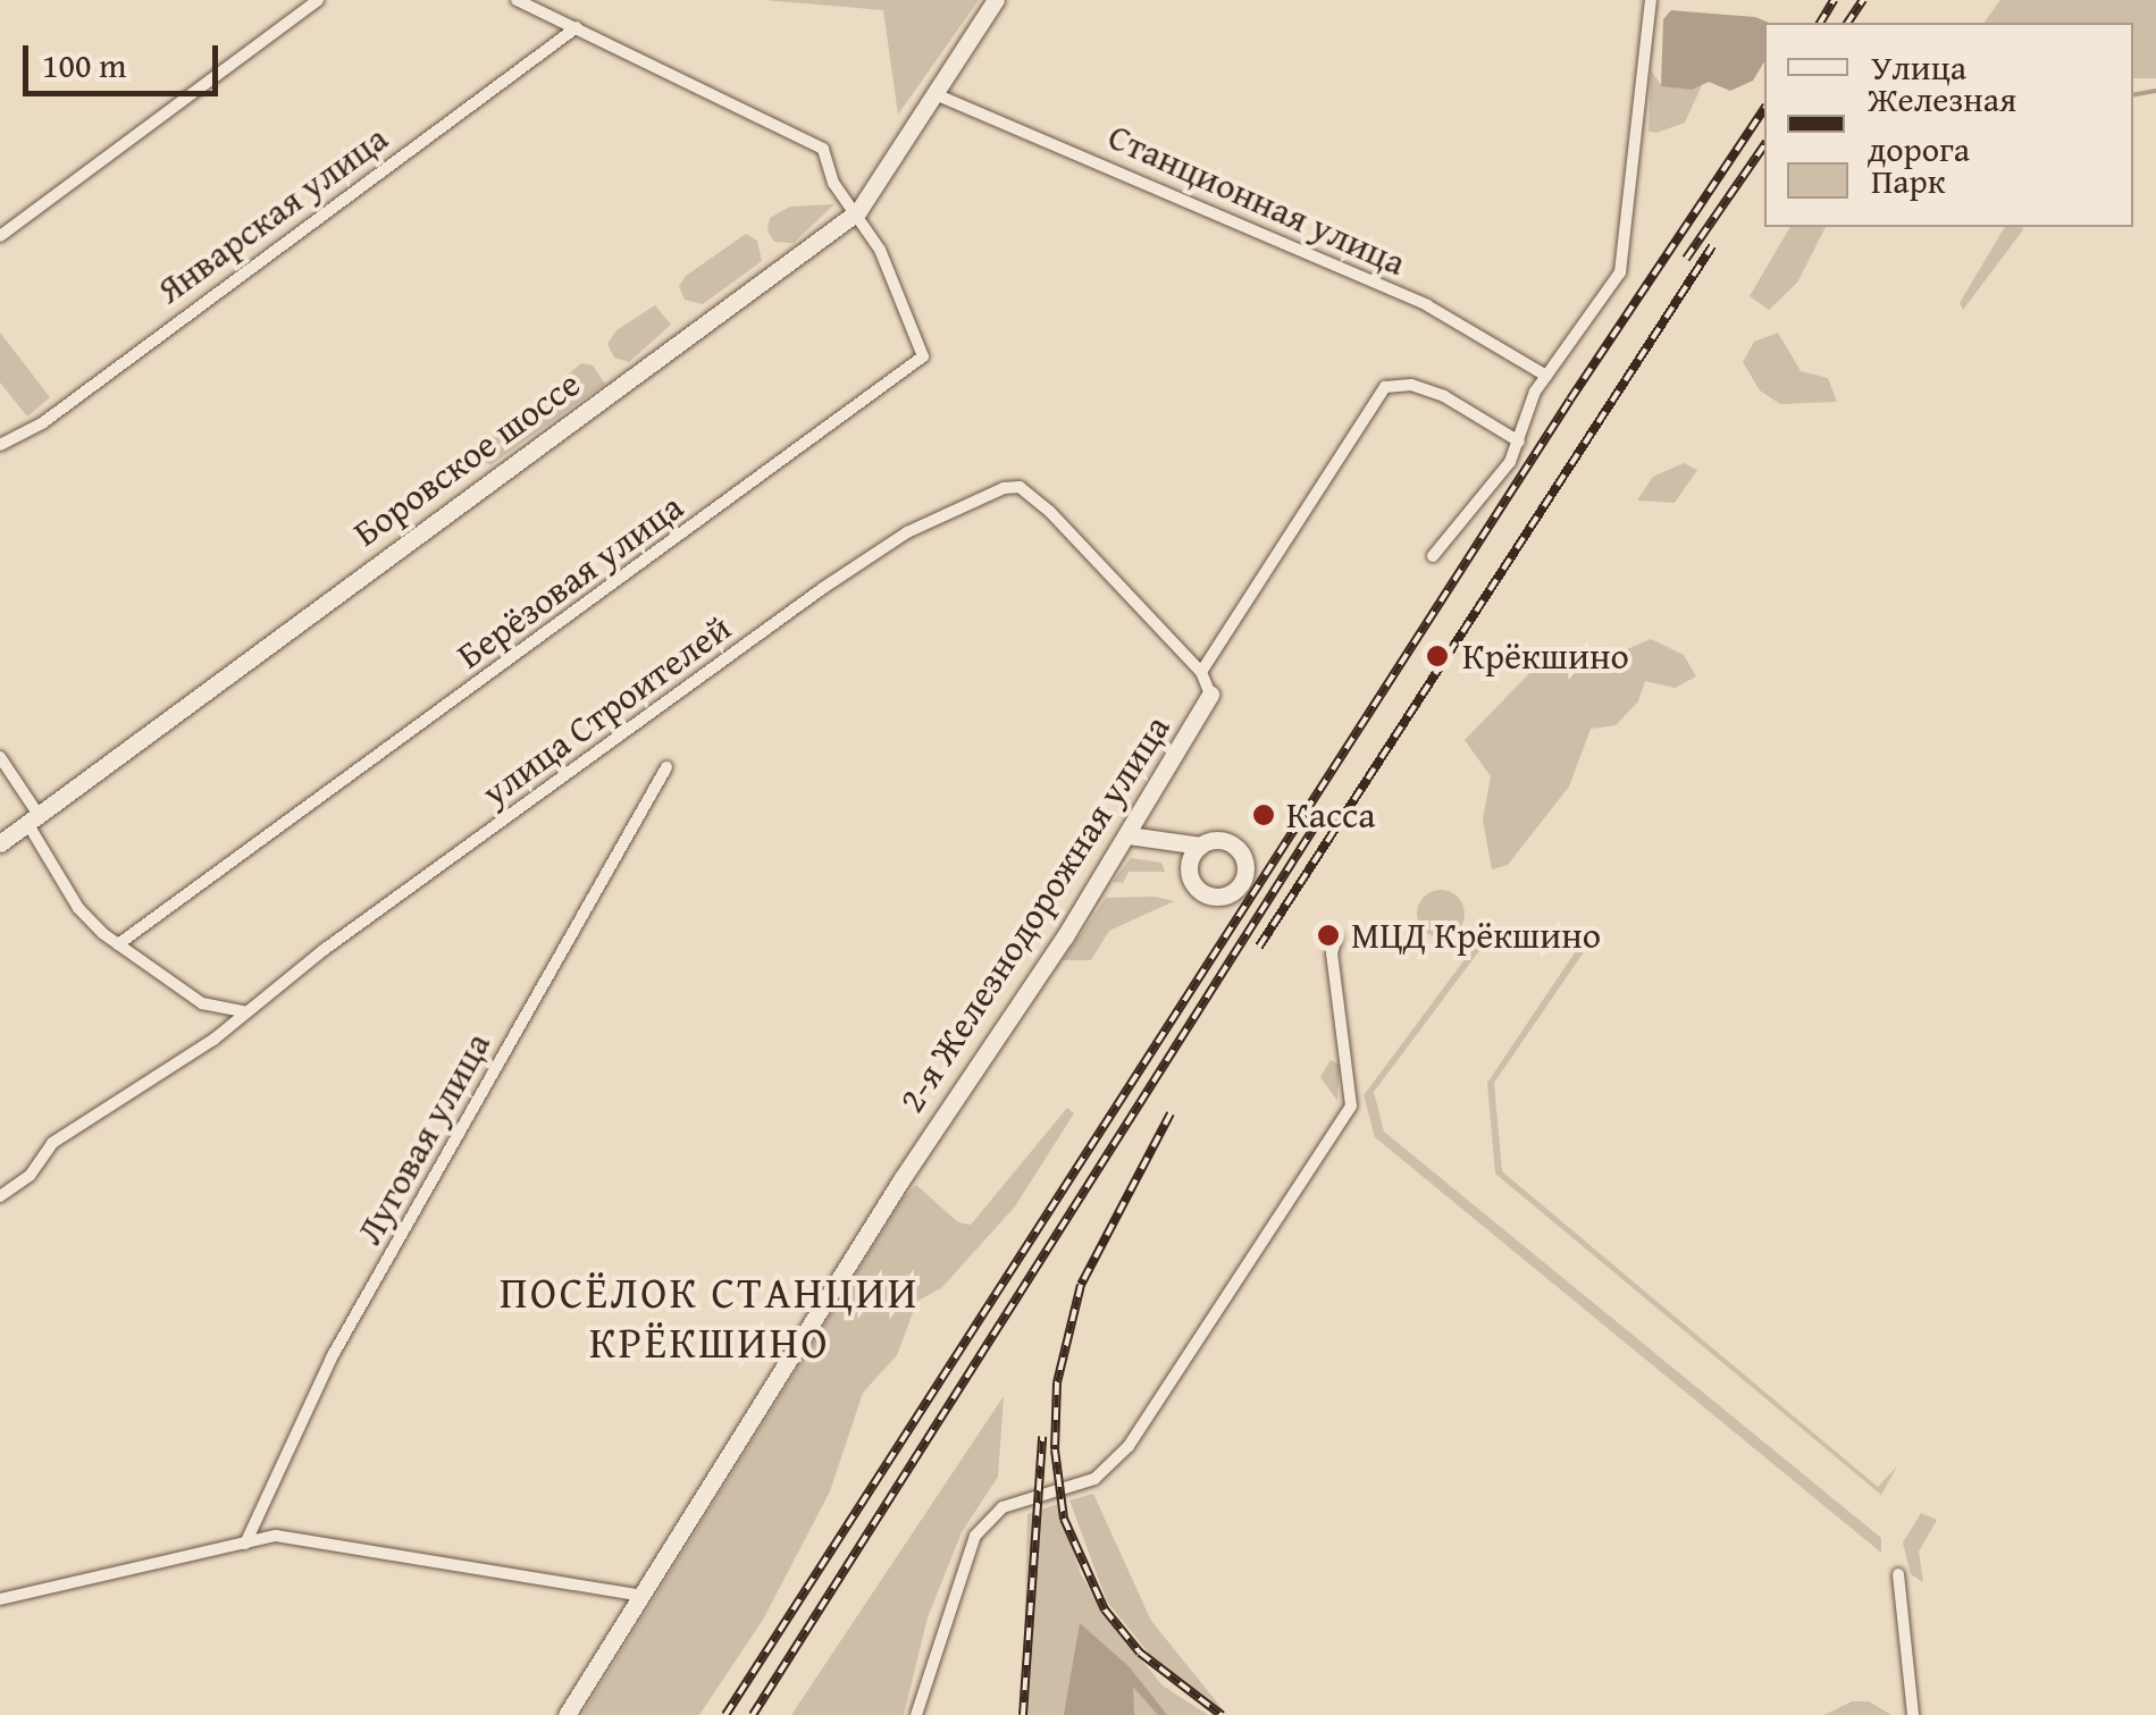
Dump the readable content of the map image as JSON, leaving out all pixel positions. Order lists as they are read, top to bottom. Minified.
{"streets":{"main road":["Боровское шоссе","2-я Железнодорожная улица"],"street":["Станционная улица","Январская улица","Берёзовая улица","улица Строителей","Луговая улица"]},"crossings":[["Станционная улица","Боровское шоссе"],["Январская улица","Берёзовая улица"],["Боровское шоссе","Берёзовая улица"],["улица Строителей","2-я Железнодорожная улица"]],"districts":["ПОСЁЛОК СТАНЦИИ КРЁКШИНО"],"places":["Крёкшино","Касса","МЦД Крёкшино"],"legend":["Улица","Железная дорога","Парк"],"scale_bar":"100 m"}
